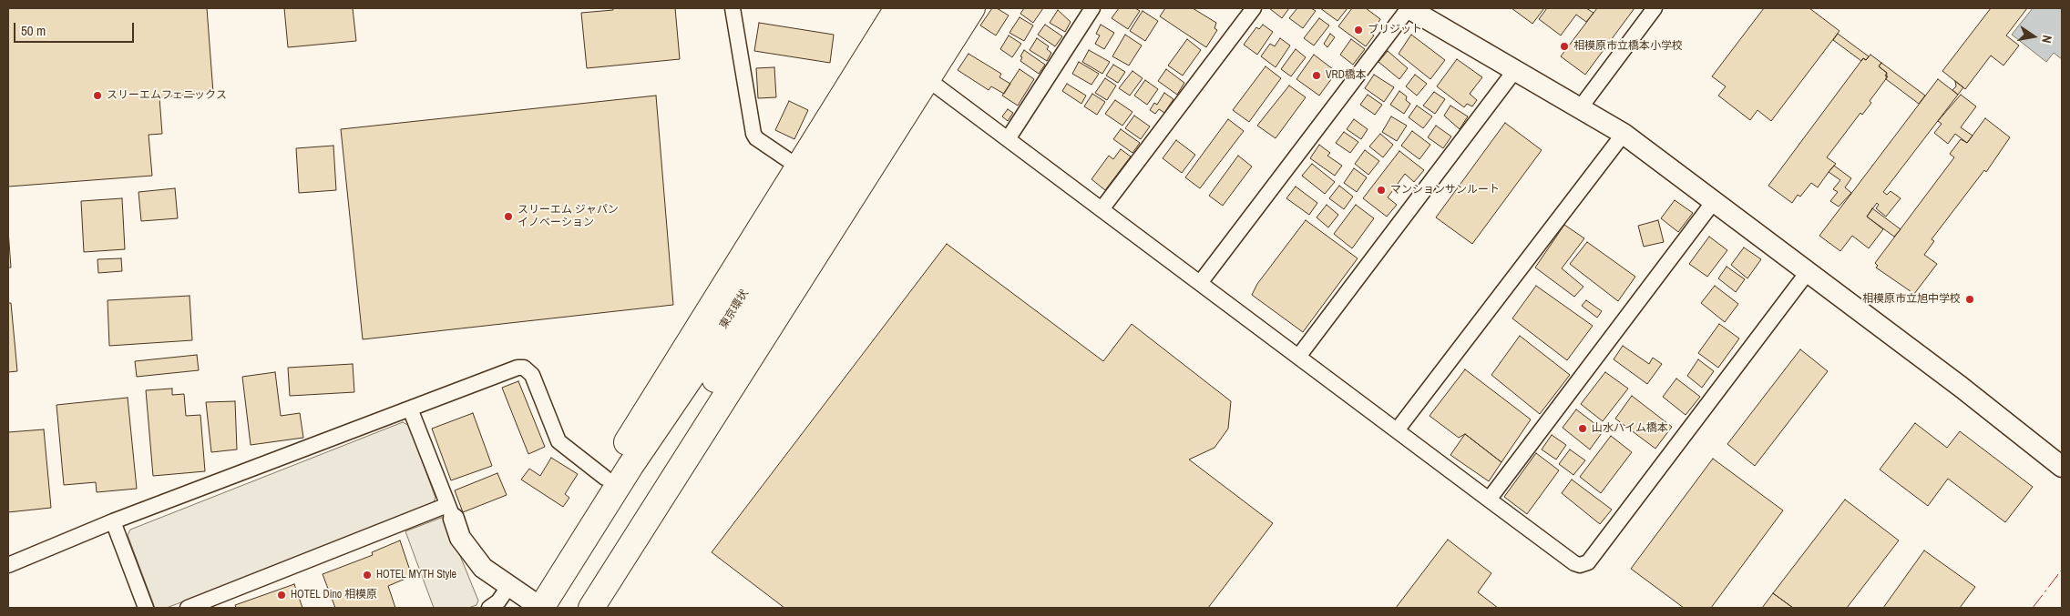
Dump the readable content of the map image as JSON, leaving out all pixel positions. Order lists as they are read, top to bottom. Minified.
{"streets":{"highway":["東京環状"]},"places":["ブリジット","相模原市立橋本小学校","VRD橋本","スリーエムフェニックス","マンションサンルート","スリーエム ジャパン イノベーション","相模原市立旭中学校","山水ハイム橋本","HOTEL MYTH Style","HOTEL Dino 相模原"],"scale_bar":"50 m","north":"right"}
